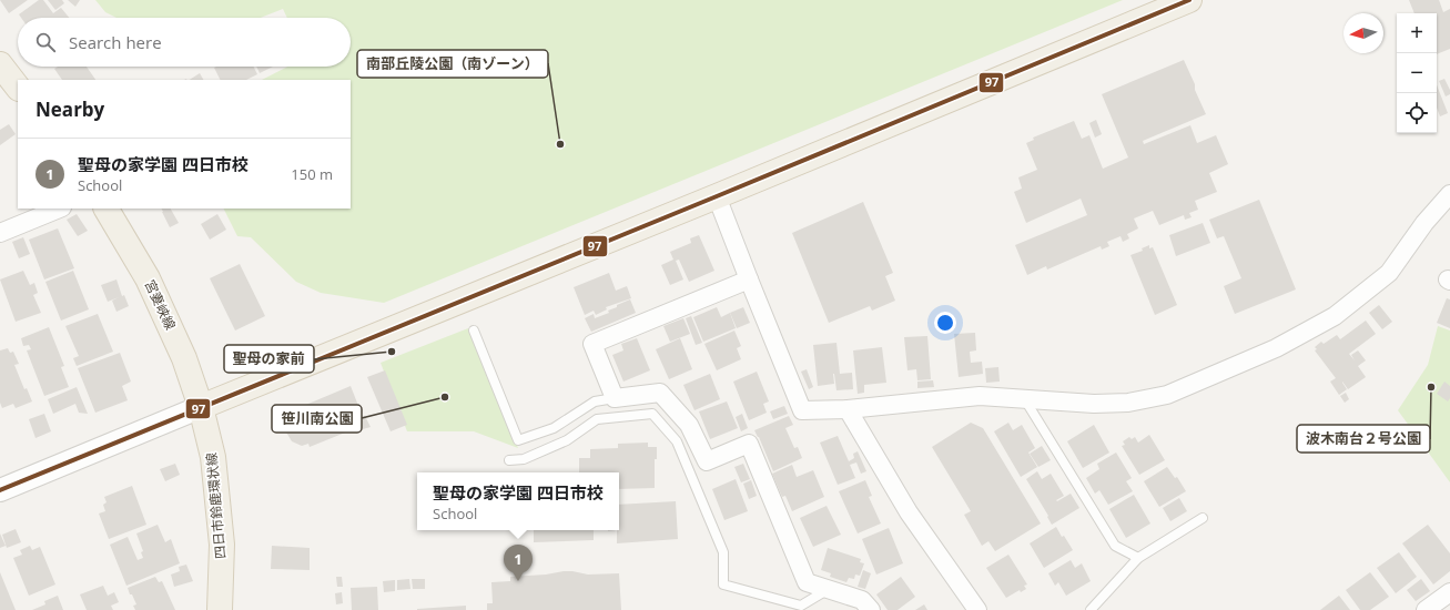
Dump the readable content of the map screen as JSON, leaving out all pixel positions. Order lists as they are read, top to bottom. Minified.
{"streets":{"main road":["宮妻峡線","四日市鈴鹿環状線"]},"crossings":[["宮妻峡線","四日市鈴鹿環状線"]],"places":["南部丘陵公園（南ゾーン）","聖母の家前","波木南台２号公園","笹川南公園"],"lines":["transit line 97"],"north":"left","page":{"map_buttons":["+","−"],"search":"Search here","heading":"Nearby","list":[{"mark":"1","name":"聖母の家学園 四日市校","note":"School","value":"150 m"}],"popup":["聖母の家学園 四日市校","School"],"pins":"1"}}
